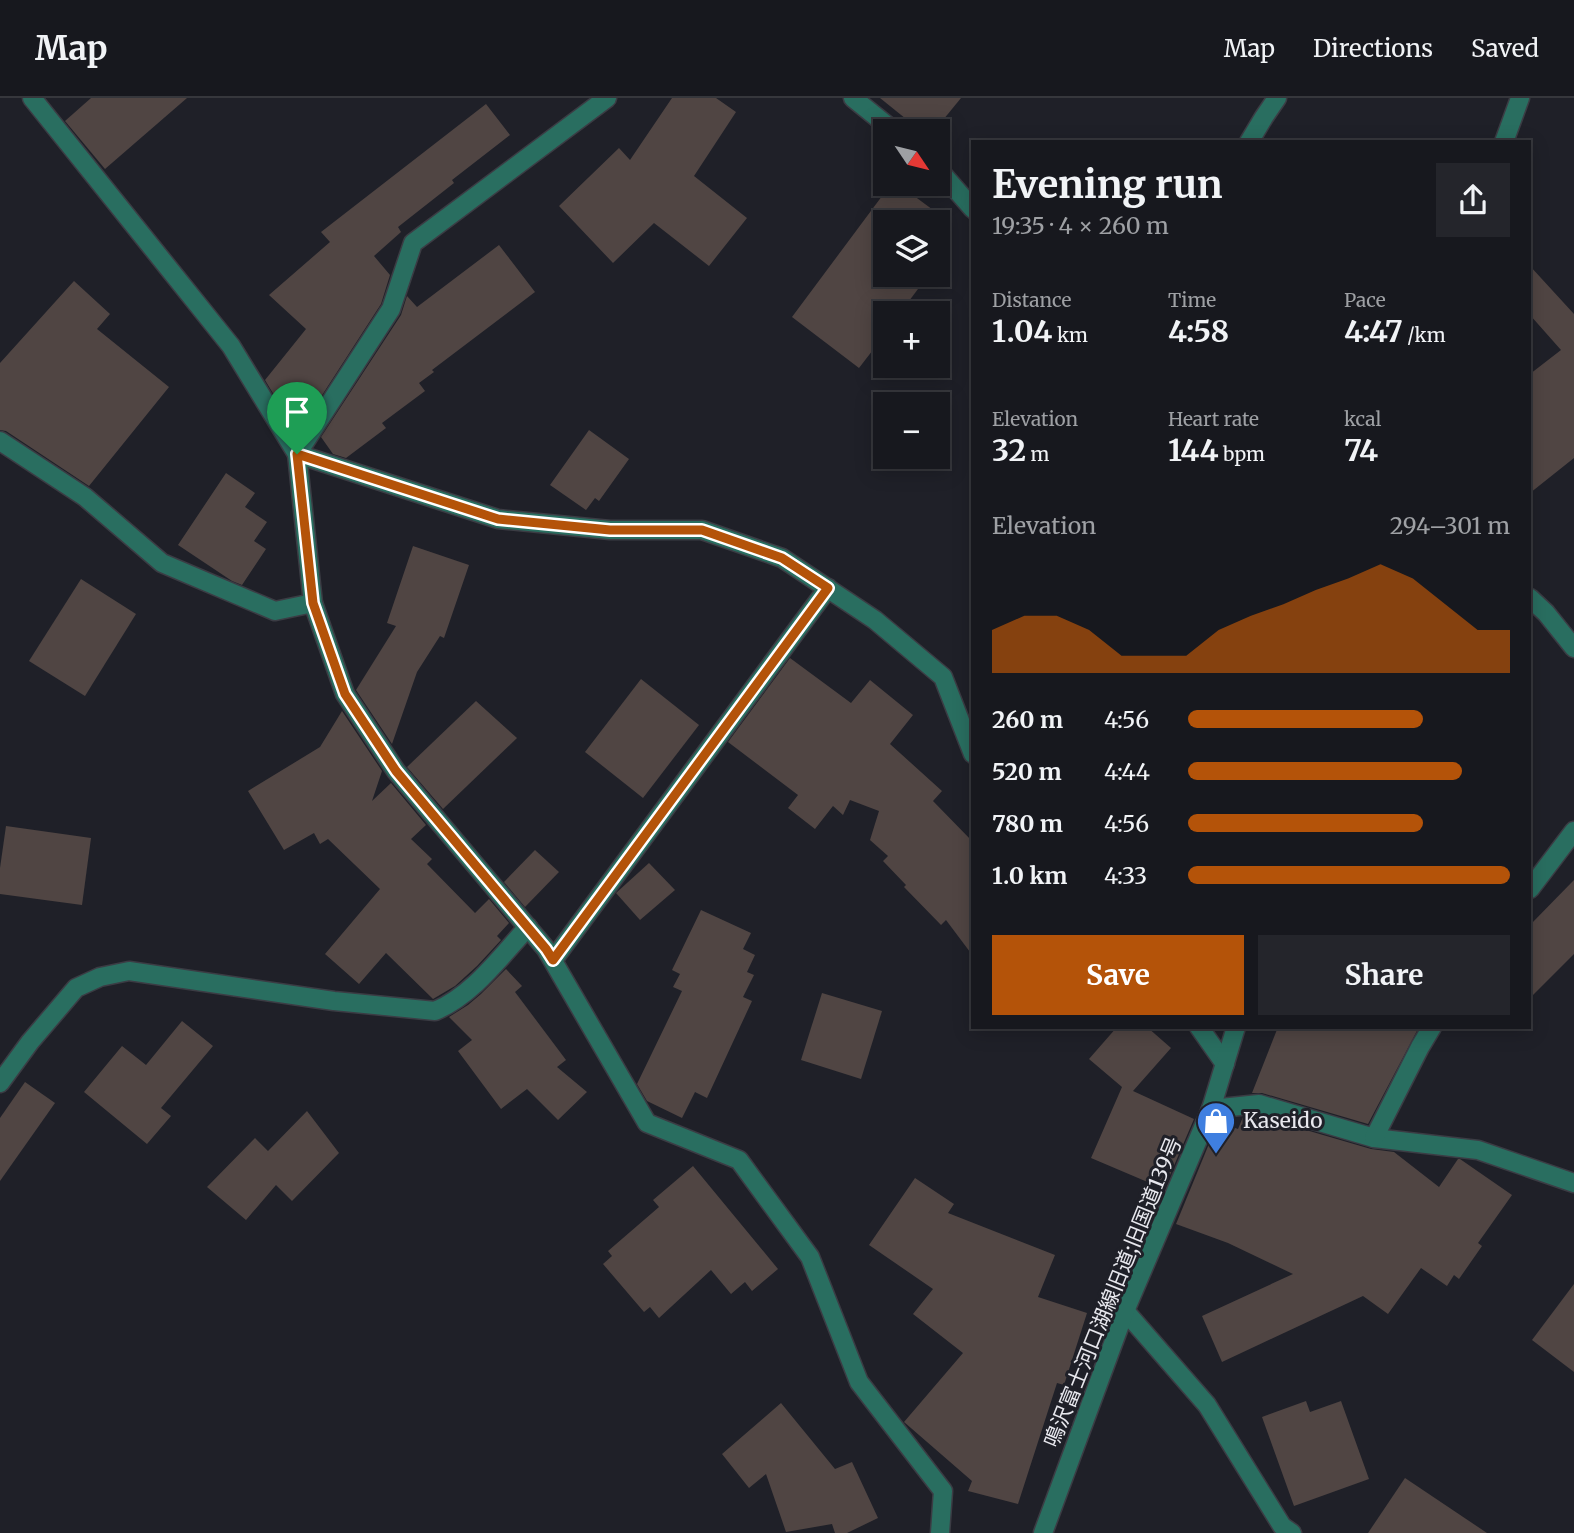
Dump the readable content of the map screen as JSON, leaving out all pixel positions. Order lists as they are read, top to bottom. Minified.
{"streets":{"street":["鳴沢富士河口湖線旧道;旧国道139号"]},"places":{"shop":["Kaseido"]},"north":"bottom right","page":{"header":"Map","nav":["Map","Directions","Saved"],"map_buttons":["+","−"],"heading":["Evening run","19:35 · 4 × 260 m"],"stats":[["Distance","1.04 km"],["Time","4:58"],["Pace","4:47 /km"],["Elevation","32 m"],["Heart rate","144 bpm"],["kcal","74"]],"chart":["Elevation","294–301 m"],"list":[{"name":"260 m","note":"4:56"},{"name":"520 m","note":"4:44"},{"name":"780 m","note":"4:56"},{"name":"1.0 km","note":"4:33"}],"buttons":["Save","Share"]}}
